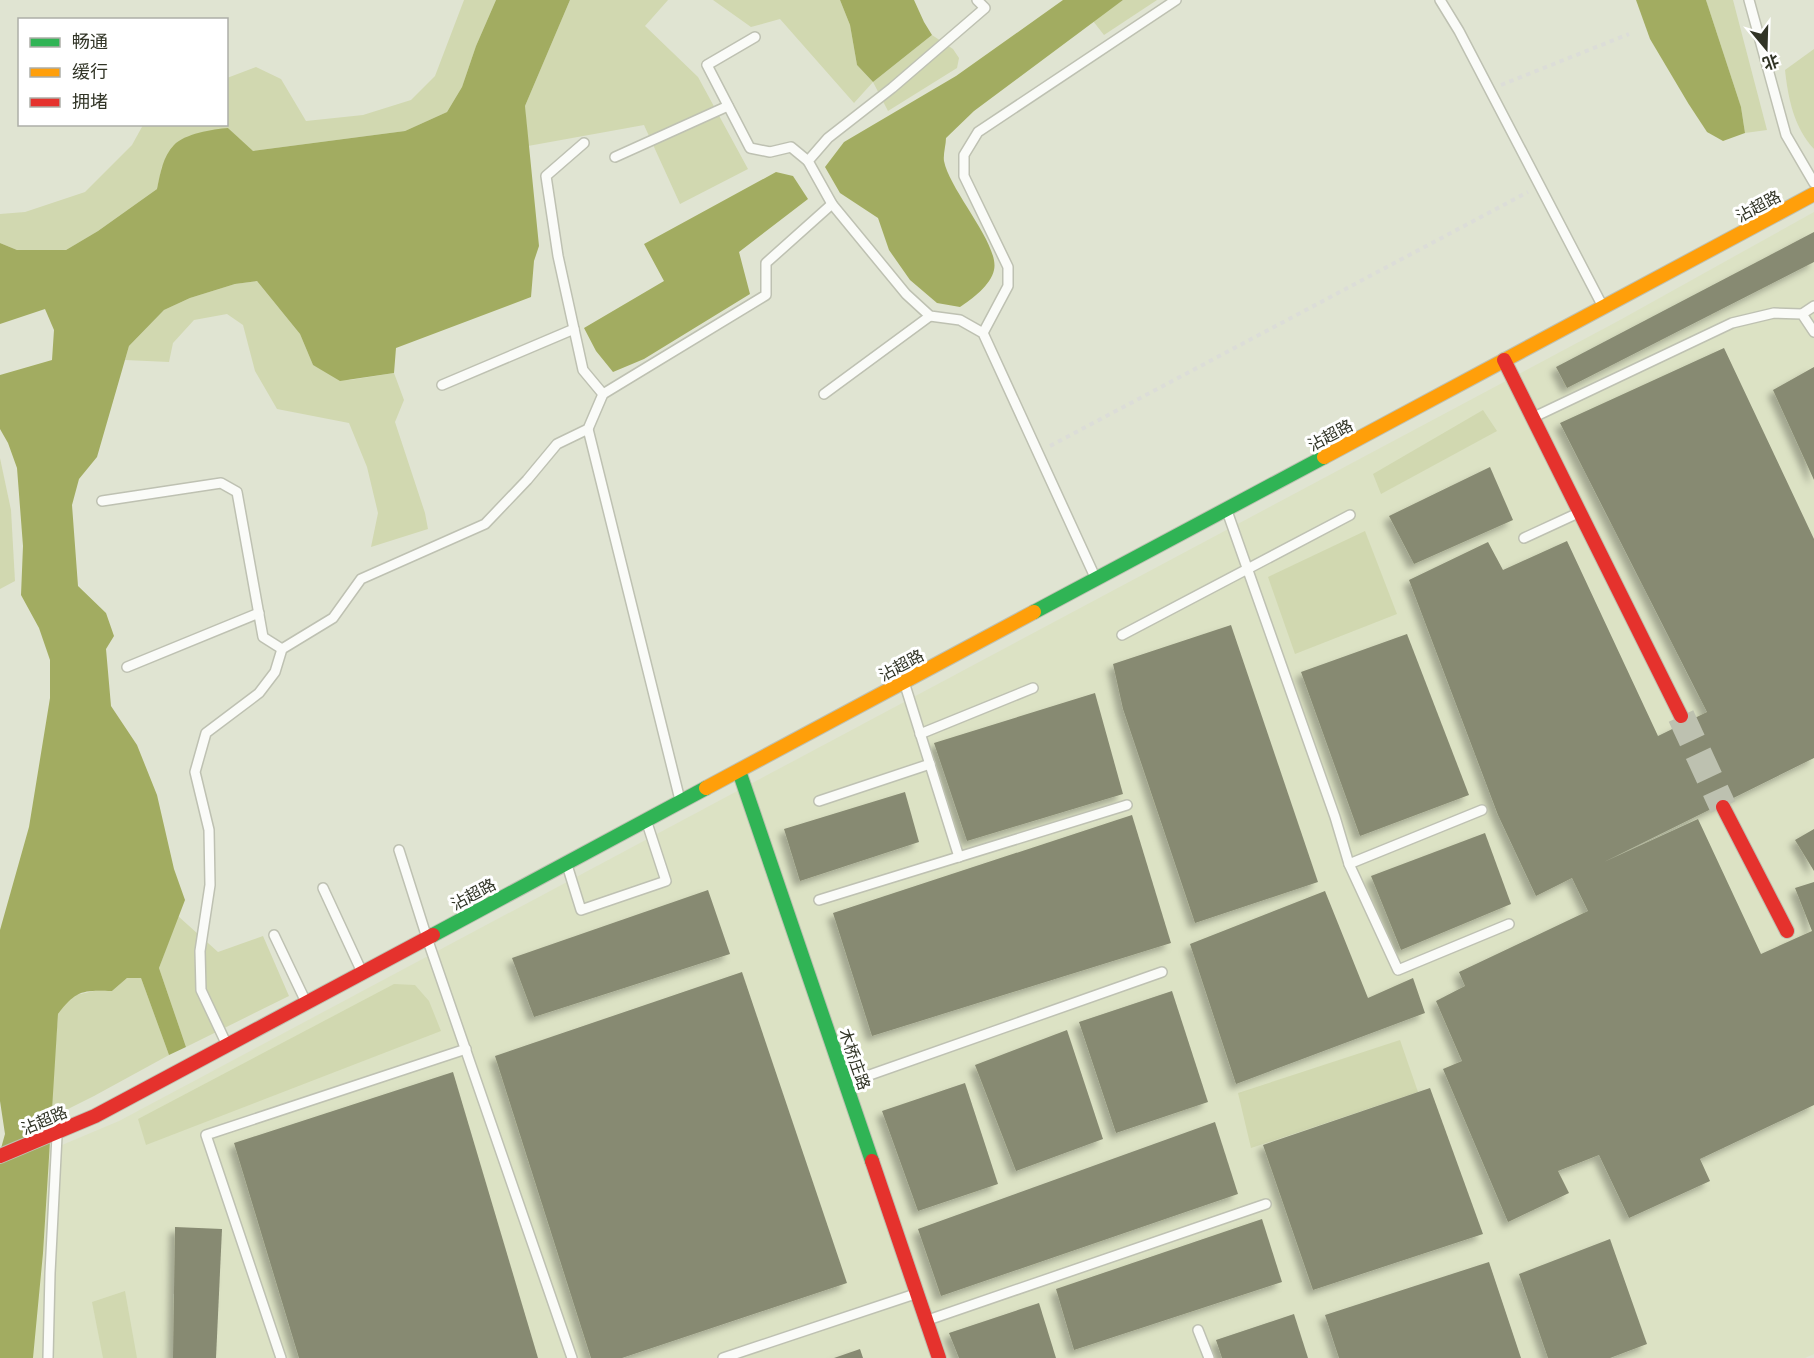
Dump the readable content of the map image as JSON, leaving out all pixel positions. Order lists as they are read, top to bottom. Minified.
{"streets":{"street":["沾超路","木桥庄路"]},"crossings":[["沾超路","木桥庄路"]],"legend":["畅通","缓行","拥堵"],"north":"bottom"}
